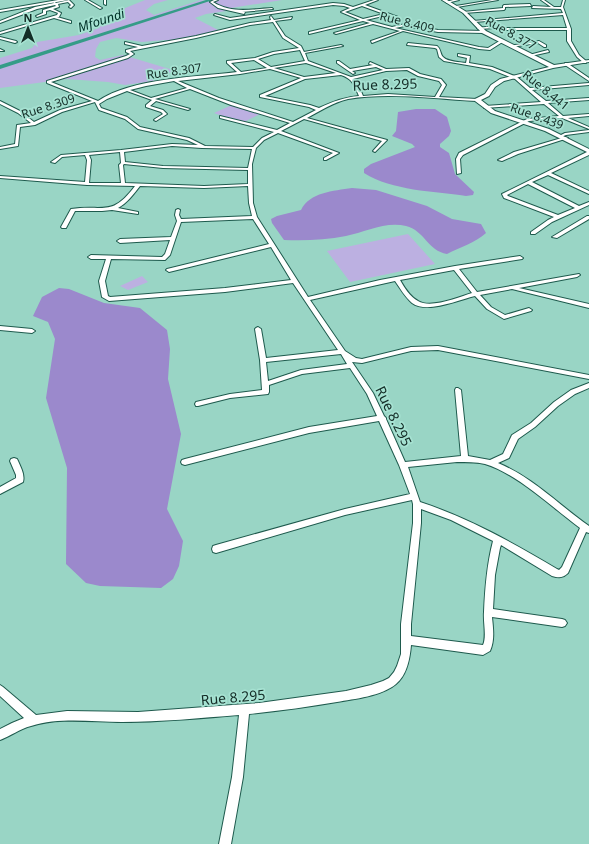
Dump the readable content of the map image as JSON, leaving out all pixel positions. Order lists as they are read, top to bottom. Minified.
{"streets":{"street":["Rue 8.409","Rue 8.377","Rue 8.307","Rue 8.295","Rue 8.441","Rue 8.309","Rue 8.439"]},"crossings":[["Rue 8.409","Rue 8.377"],["Rue 8.307","Rue 8.309"],["Rue 8.295","Rue 8.439"]],"water":["Mfoundi"],"north":"top"}
